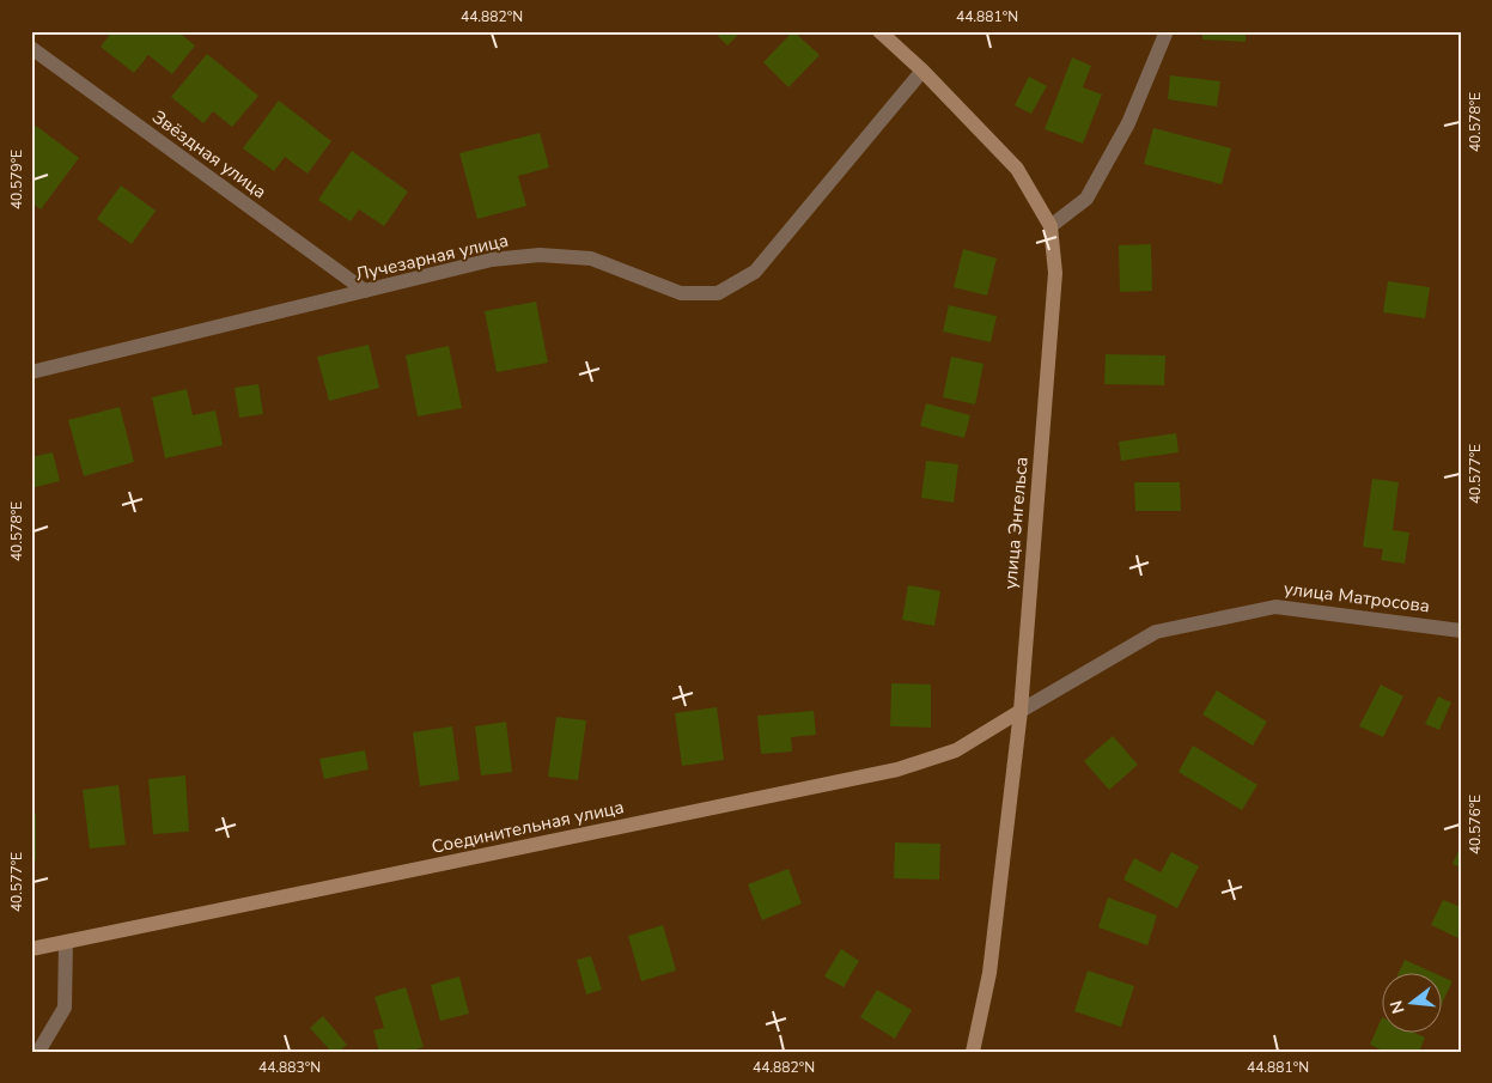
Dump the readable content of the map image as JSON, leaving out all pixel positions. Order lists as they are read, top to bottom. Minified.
{"streets":{"street":["Звёздная улица","Лучезарная улица","улица Энгельса","улица Матросова","Соединительная улица"]},"crossings":[["Звёздная улица","Лучезарная улица"],["улица Энгельса","улица Матросова"],["улица Энгельса","Соединительная улица"],["улица Матросова","Соединительная улица"]],"north":"left","coordinates":["44.882°N","44.881°N","40.578°E","40.579°E","40.577°E","40.576°E","44.883°N"]}
